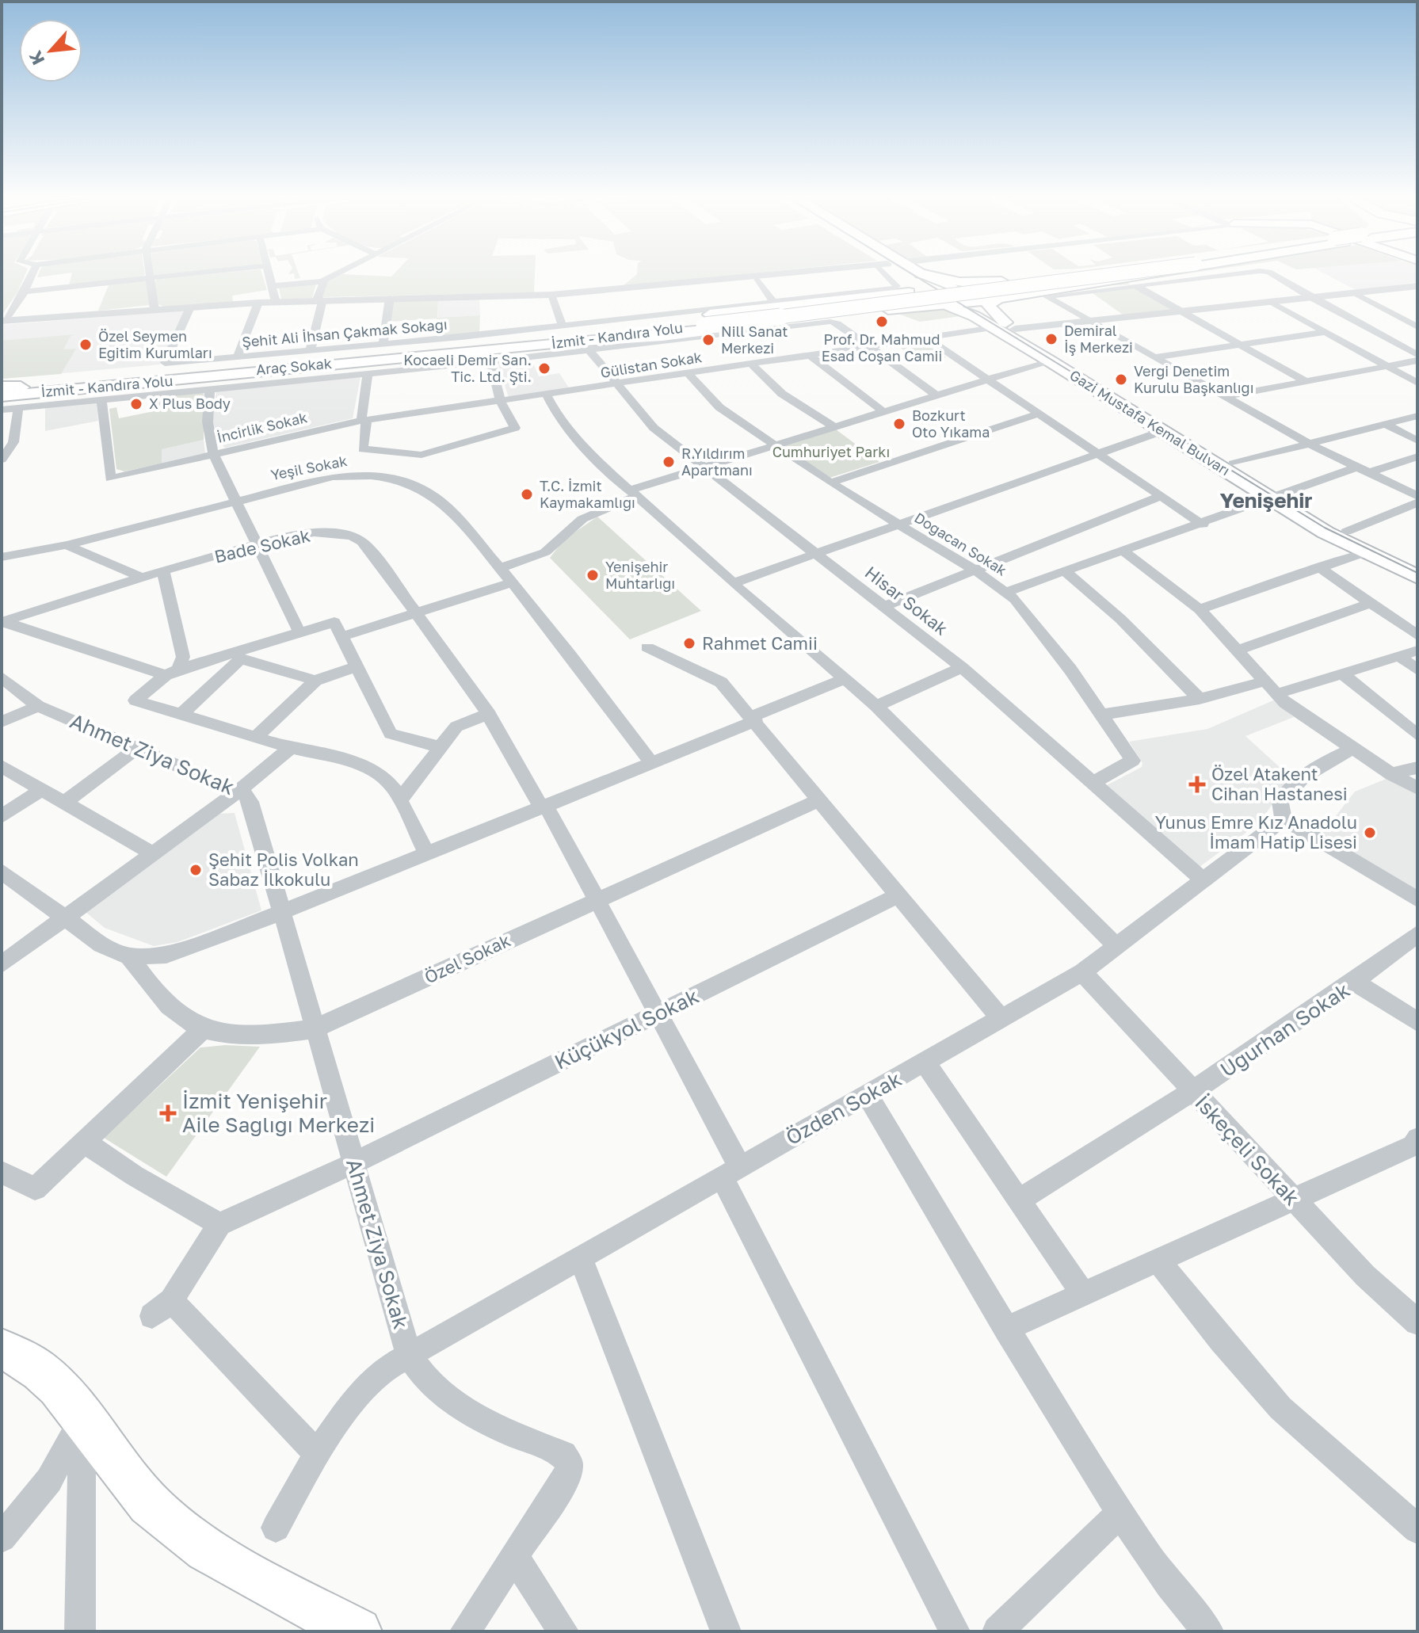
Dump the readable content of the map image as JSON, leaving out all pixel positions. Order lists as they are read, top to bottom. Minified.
{"streets":{"highway":["İzmit - Kandıra Yolu"],"main road":["Gazi Mustafa Kemal Bulvarı"],"street":["Şehit Ali İhsan Çakmak Sokağı","Gülistan Sokak","Araç Sokak","İncirlik Sokak","Yeşil Sokak","Doğacan Sokak","Bade Sokak","Hisar Sokak","Ahmet Ziya Sokak","Özel Sokak","Küçükyol Sokak","Uğurhan Sokak","Özden Sokak","İskeçeli Sokak"]},"crossings":[["Şehit Ali İhsan Çakmak Sokağı","İzmit - Kandıra Yolu"],["İzmit - Kandıra Yolu","Araç Sokak"],["Gülistan Sokak","Gazi Mustafa Kemal Bulvarı"],["Gülistan Sokak","İncirlik Sokak"],["Gülistan Sokak","Doğacan Sokak"],["Gülistan Sokak","Hisar Sokak"],["Araç Sokak","İncirlik Sokak"],["Araç Sokak","Hisar Sokak"],["Doğacan Sokak","Hisar Sokak"],["Bade Sokak","Özel Sokak"],["Bade Sokak","Küçükyol Sokak"],["Bade Sokak","Özden Sokak"],["Hisar Sokak","Özden Sokak"],["Ahmet Ziya Sokak","Özel Sokak"],["Ahmet Ziya Sokak","Küçükyol Sokak"],["Ahmet Ziya Sokak","Özden Sokak"],["Uğurhan Sokak","İskeçeli Sokak"],["Özden Sokak","İskeçeli Sokak"]],"districts":["Yenişehir"],"parks":["Cumhuriyet Parkı"],"places":{"other":["Prof. Dr. Mahmud Esad Coşan Camii","Demiral İş Merkezi","Nill Sanat Merkezi","Özel Seymen Eğitim Kurumları","Kocaeli Demir San. Tic. Ltd. Şti.","Vergi Denetim Kurulu Başkanlığı","X Plus Body","Bozkurt Oto Yıkama","R.Yıldırım Apartmanı","T.C. İzmit Kaymakamlığı","Yenişehir Muhtarlığı","Rahmet Camii","Yunus Emre Kız Anadolu İmam Hatip Lisesi","Şehit Polis Volkan Sabaz İlkokulu"],"health":["Özel Atakent Cihan Hastanesi","İzmit Yenişehir Aile Sağlığı Merkezi"]},"north":"bottom left"}
